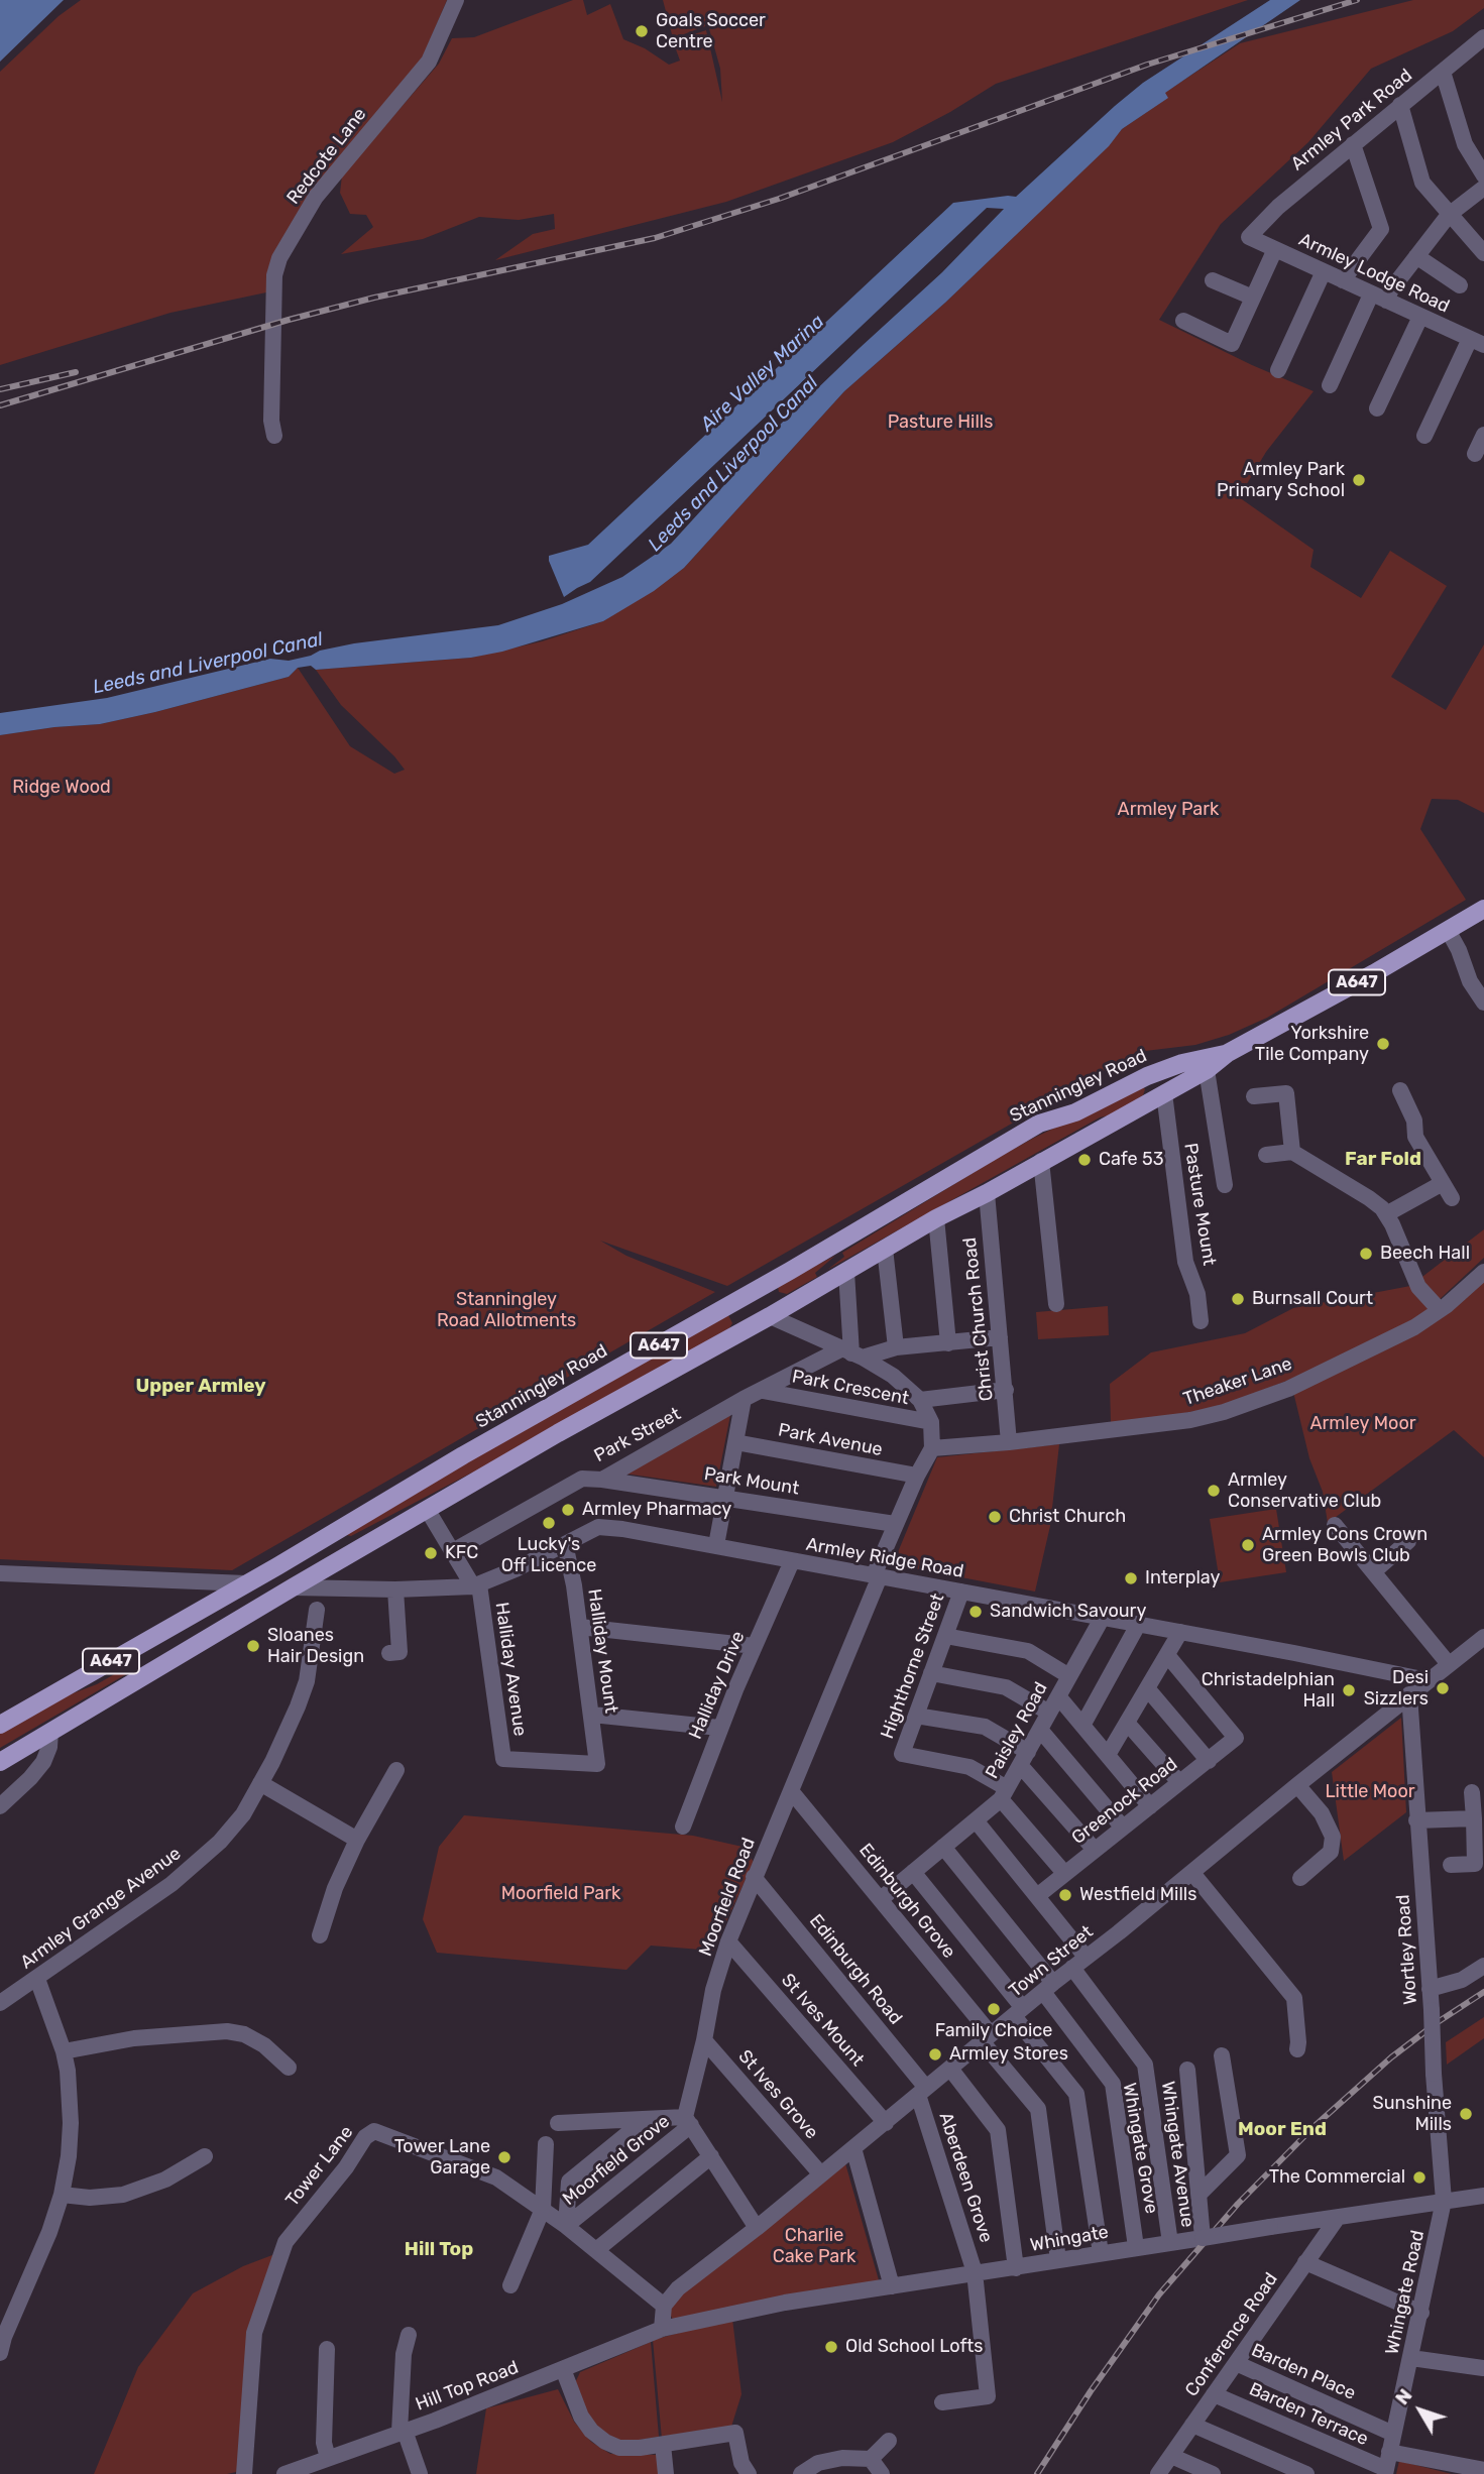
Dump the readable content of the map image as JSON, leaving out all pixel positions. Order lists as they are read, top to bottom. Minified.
{"streets":{"main road":["A647","Stanningley Road"],"street":["Armley Park Road","Redcote Lane","Armley Lodge Road","Pasture Mount","Christ Church Road","Theaker Lane","Park Crescent","Park Street","Park Avenue","Park Mount","Armley Ridge Road","Halliday Mount","Highthorne Street","Halliday Avenue","Halliday Drive","Paisley Road","Greenock Road","Moorfield Road","Edinburgh Grove","Armley Grange Avenue","Wortley Road","Town Street","Edinburgh Road","St Ives Mount","St Ives Grove","Whingate Grove","Whingate Avenue","Moorfield Grove","Tower Lane","Aberdeen Grove","Whingate","Whingate Road","Conference Road","Barden Place","Hill Top Road","Barden Terrace"]},"crossings":[["Armley Park Road","Armley Lodge Road"],["Stanningley Road","Pasture Mount"],["Stanningley Road","Christ Church Road"],["Stanningley Road","Armley Ridge Road"],["Stanningley Road","Moorfield Road"],["Christ Church Road","Theaker Lane"],["Christ Church Road","Park Street"],["Theaker Lane","Moorfield Road"],["Park Crescent","Park Street"],["Park Crescent","Moorfield Road"],["Park Street","Park Mount"],["Park Street","Moorfield Road"],["Park Avenue","Moorfield Road"],["Park Mount","Moorfield Road"],["Armley Ridge Road","Halliday Mount"],["Armley Ridge Road","Highthorne Street"],["Armley Ridge Road","Halliday Avenue"],["Armley Ridge Road","Halliday Drive"],["Armley Ridge Road","Paisley Road"],["Armley Ridge Road","Moorfield Road"],["Armley Ridge Road","Town Street"],["Halliday Mount","Halliday Avenue"],["Highthorne Street","Paisley Road"],["Paisley Road","Edinburgh Grove"],["Paisley Road","Whingate Grove"],["Moorfield Road","Edinburgh Grove"],["Moorfield Road","Edinburgh Road"],["Moorfield Road","St Ives Mount"],["Moorfield Road","St Ives Grove"],["Moorfield Road","Moorfield Grove"],["Edinburgh Grove","Town Street"],["Edinburgh Grove","Whingate"],["Wortley Road","Town Street"],["Wortley Road","Whingate"],["Wortley Road","Whingate Road"],["Town Street","Edinburgh Road"],["Town Street","St Ives Mount"],["Town Street","St Ives Grove"],["Town Street","Whingate Grove"],["Town Street","Whingate Avenue"],["Town Street","Tower Lane"],["Town Street","Aberdeen Grove"],["Edinburgh Road","Aberdeen Grove"],["Whingate Grove","Whingate"],["Whingate Avenue","Whingate"],["Moorfield Grove","Tower Lane"],["Aberdeen Grove","Whingate"],["Whingate","Whingate Road"],["Whingate","Conference Road"],["Whingate","Hill Top Road"],["Whingate Road","Barden Place"],["Whingate Road","Barden Terrace"],["Conference Road","Barden Place"],["Conference Road","Barden Terrace"]],"districts":["Far Fold","Upper Armley","Moor End","Hill Top"],"water":["Aire Valley Marina","Leeds and Liverpool Canal"],"parks":["Pasture Hills","Ridge Wood","Armley Park","Stanningley Road Allotments","Armley Moor","Little Moor","Moorfield Park","Charlie Cake Park"],"places":["Goals Soccer Centre","Armley Park Primary School","Yorkshire Tile Company","Cafe 53","Beech Hall","Burnsall Court","Armley Conservative Club","Armley Pharmacy","Christ Church","Lucky's Off Licence","Armley Cons Crown Green Bowls Club","KFC","Interplay","Sandwich Savoury","Sloanes Hair Design","Desi Sizzlers","Christadelphian Hall","Westfield Mills","Family Choice","Armley Stores","Sunshine Mills","Tower Lane Garage","The Commercial","Old School Lofts"],"north":"top left"}
